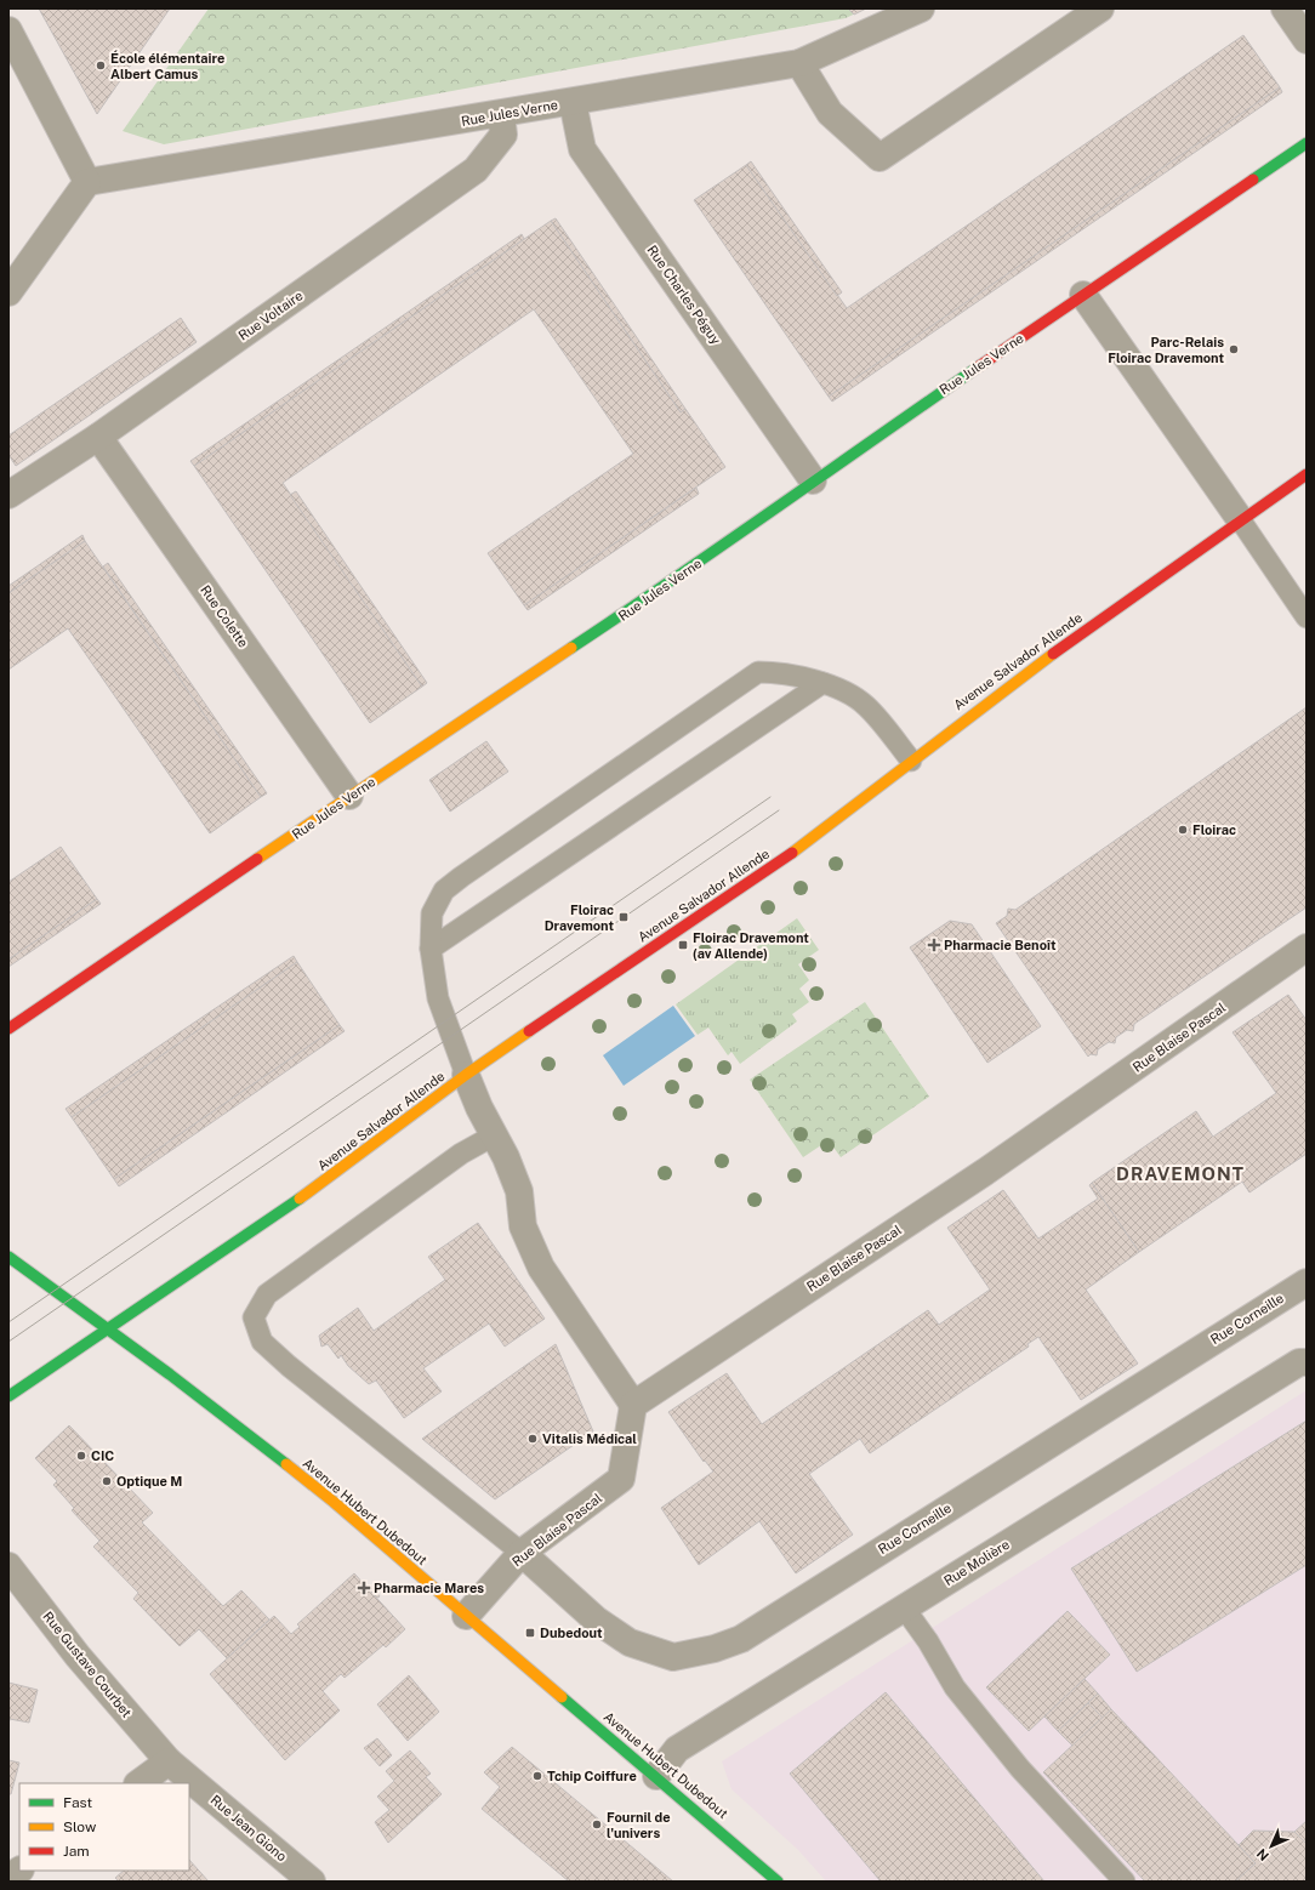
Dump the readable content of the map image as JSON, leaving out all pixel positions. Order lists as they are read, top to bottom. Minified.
{"streets":{"street":["Rue Jules Verne","Rue Charles Péguy","Rue Voltaire","Rue Colette","Avenue Salvador Allende","Rue Blaise Pascal","Rue Corneille","Avenue Hubert Dubedout","Rue Molière","Rue Gustave Courbet","Rue Jean Giono"]},"crossings":[["Rue Jules Verne","Rue Charles Péguy"],["Rue Jules Verne","Rue Voltaire"],["Rue Jules Verne","Rue Colette"],["Rue Voltaire","Rue Colette"],["Avenue Salvador Allende","Avenue Hubert Dubedout"],["Rue Blaise Pascal","Rue Corneille"],["Rue Blaise Pascal","Avenue Hubert Dubedout"],["Avenue Hubert Dubedout","Rue Molière"],["Rue Gustave Courbet","Rue Jean Giono"]],"districts":["DRAVEMONT"],"places":{"other":["École élémentaire Albert Camus","Parc-Relais Floirac Dravemont","Floirac","Vitalis Médical","CIC","Optique M","Tchip Coiffure","Fournil de l'univers"],"transit":["Floirac Dravemont","Floirac Dravemont (av Allende)","Dubedout"],"health":["Pharmacie Benoît","Pharmacie Mares"]},"legend":["Fast","Slow","Jam"],"north":"bottom left"}
